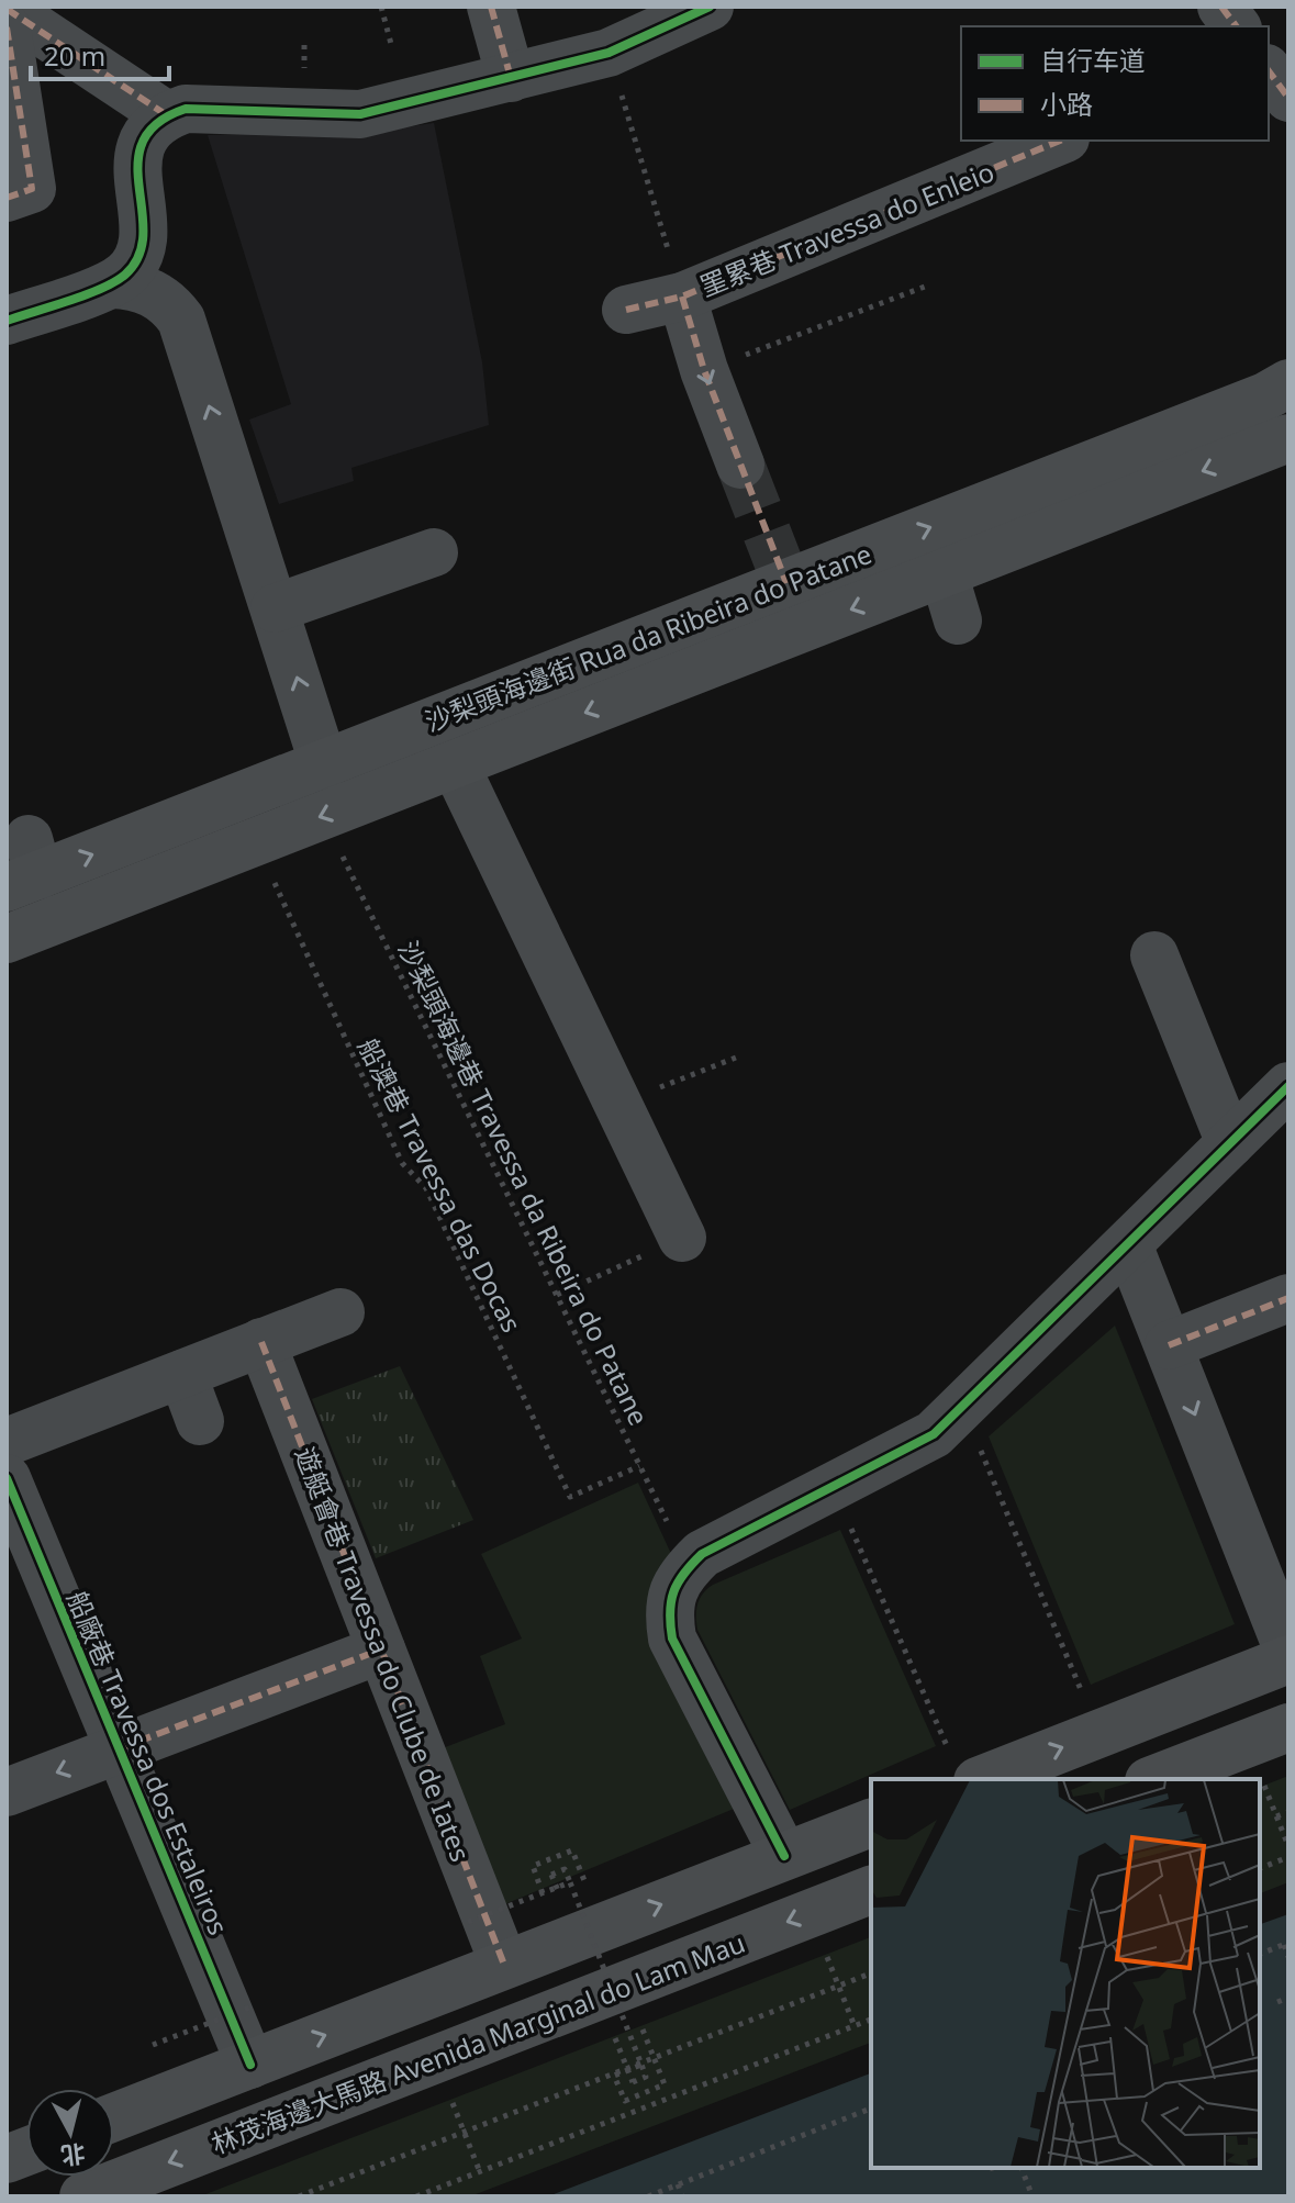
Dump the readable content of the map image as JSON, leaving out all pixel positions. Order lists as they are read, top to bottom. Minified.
{"streets":{"main road":["沙梨頭海邊街 Rua da Ribeira do Patane","林茂海邊大馬路 Avenida Marginal do Lam Mau"],"street":["罣累巷 Travessa do Enleio","遊艇會巷 Travessa do Clube de Iates","船廠巷 Travessa dos Estaleiros"],"path":["沙梨頭海邊巷 Travessa da Ribeira do Patane","船澳巷 Travessa das Docas"]},"crossings":[["沙梨頭海邊街 Rua da Ribeira do Patane","沙梨頭海邊巷 Travessa da Ribeira do Patane"],["沙梨頭海邊街 Rua da Ribeira do Patane","船澳巷 Travessa das Docas"],["沙梨頭海邊巷 Travessa da Ribeira do Patane","船澳巷 Travessa das Docas"]],"legend":["自行车道","小路"],"scale_bar":"20 m","north":"bottom"}
